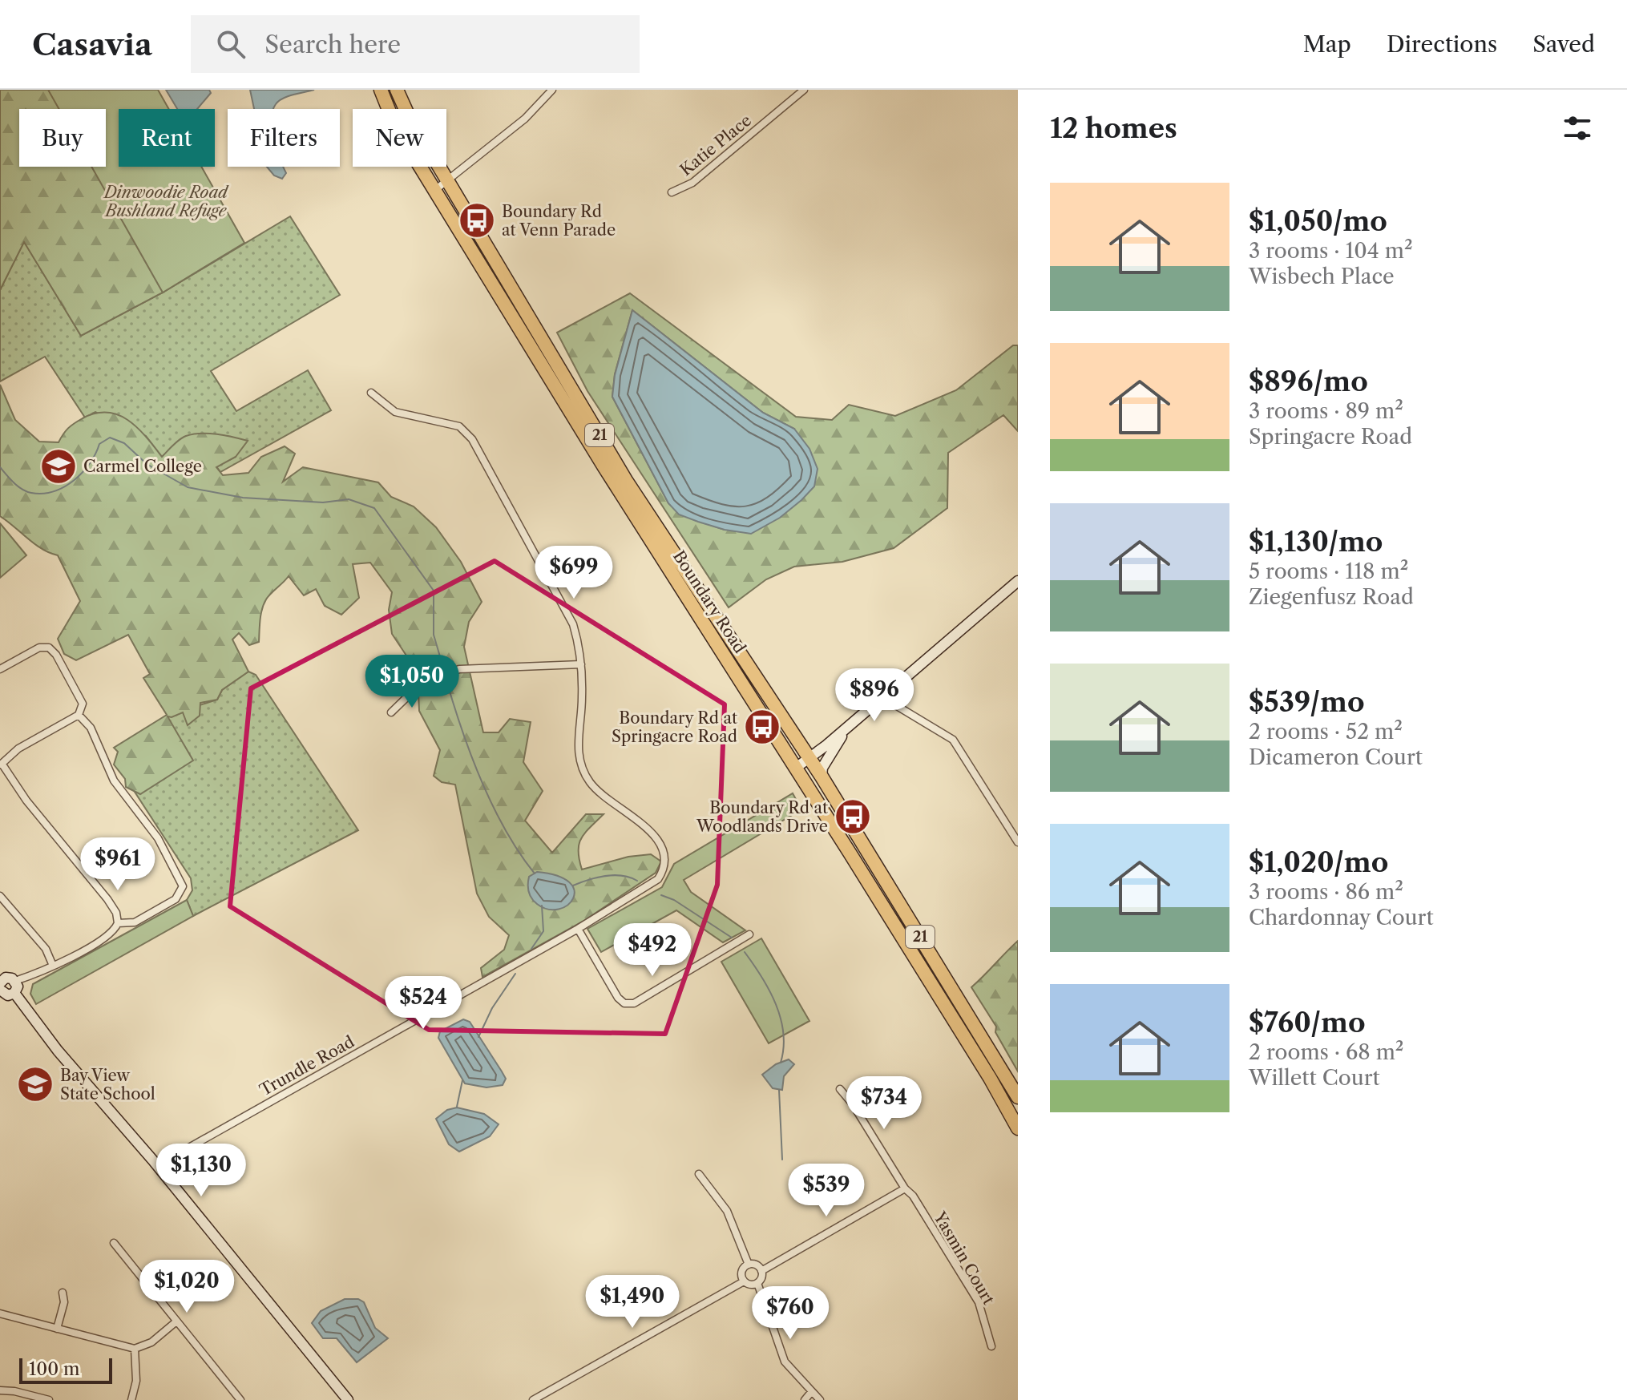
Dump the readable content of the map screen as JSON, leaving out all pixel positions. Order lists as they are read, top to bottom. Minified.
{"streets":{"highway":["21","Boundary Road"],"street":["Katie Place","Trundle Road","Yasmin Court"]},"parks":["Dinwoodie Road Bushland Refuge"],"places":{"bus stop":["Boundary Rd at Venn Parade","Boundary Rd at Springacre Road","Boundary Rd at Woodlands Drive"],"school or university":["Carmel College","Bay View State School"]},"scale_bar":"100 m","page":{"header":"Casavia","search":"Search here","nav":["Map","Directions","Saved"],"heading":"12 homes","chip":["Buy","Rent","Filters","New"],"list":[{"name":"$1,050/mo","note":"3 rooms · 104 m² · Wisbech Place"},{"name":"$896/mo","note":"3 rooms · 89 m² · Springacre Road"},{"name":"$1,130/mo","note":"5 rooms · 118 m² · Ziegenfusz Road"},{"name":"$539/mo","note":"2 rooms · 52 m² · Dicameron Court"},{"name":"$1,020/mo","note":"3 rooms · 86 m² · Chardonnay Court"},{"name":"$760/mo","note":"2 rooms · 68 m² · Willett Court"}],"price":["$699","$1,050","$896","$961","$492","$524","$734","$1,130","$539","$1,020","$1,490","$760"],"scale":"100 m"}}
